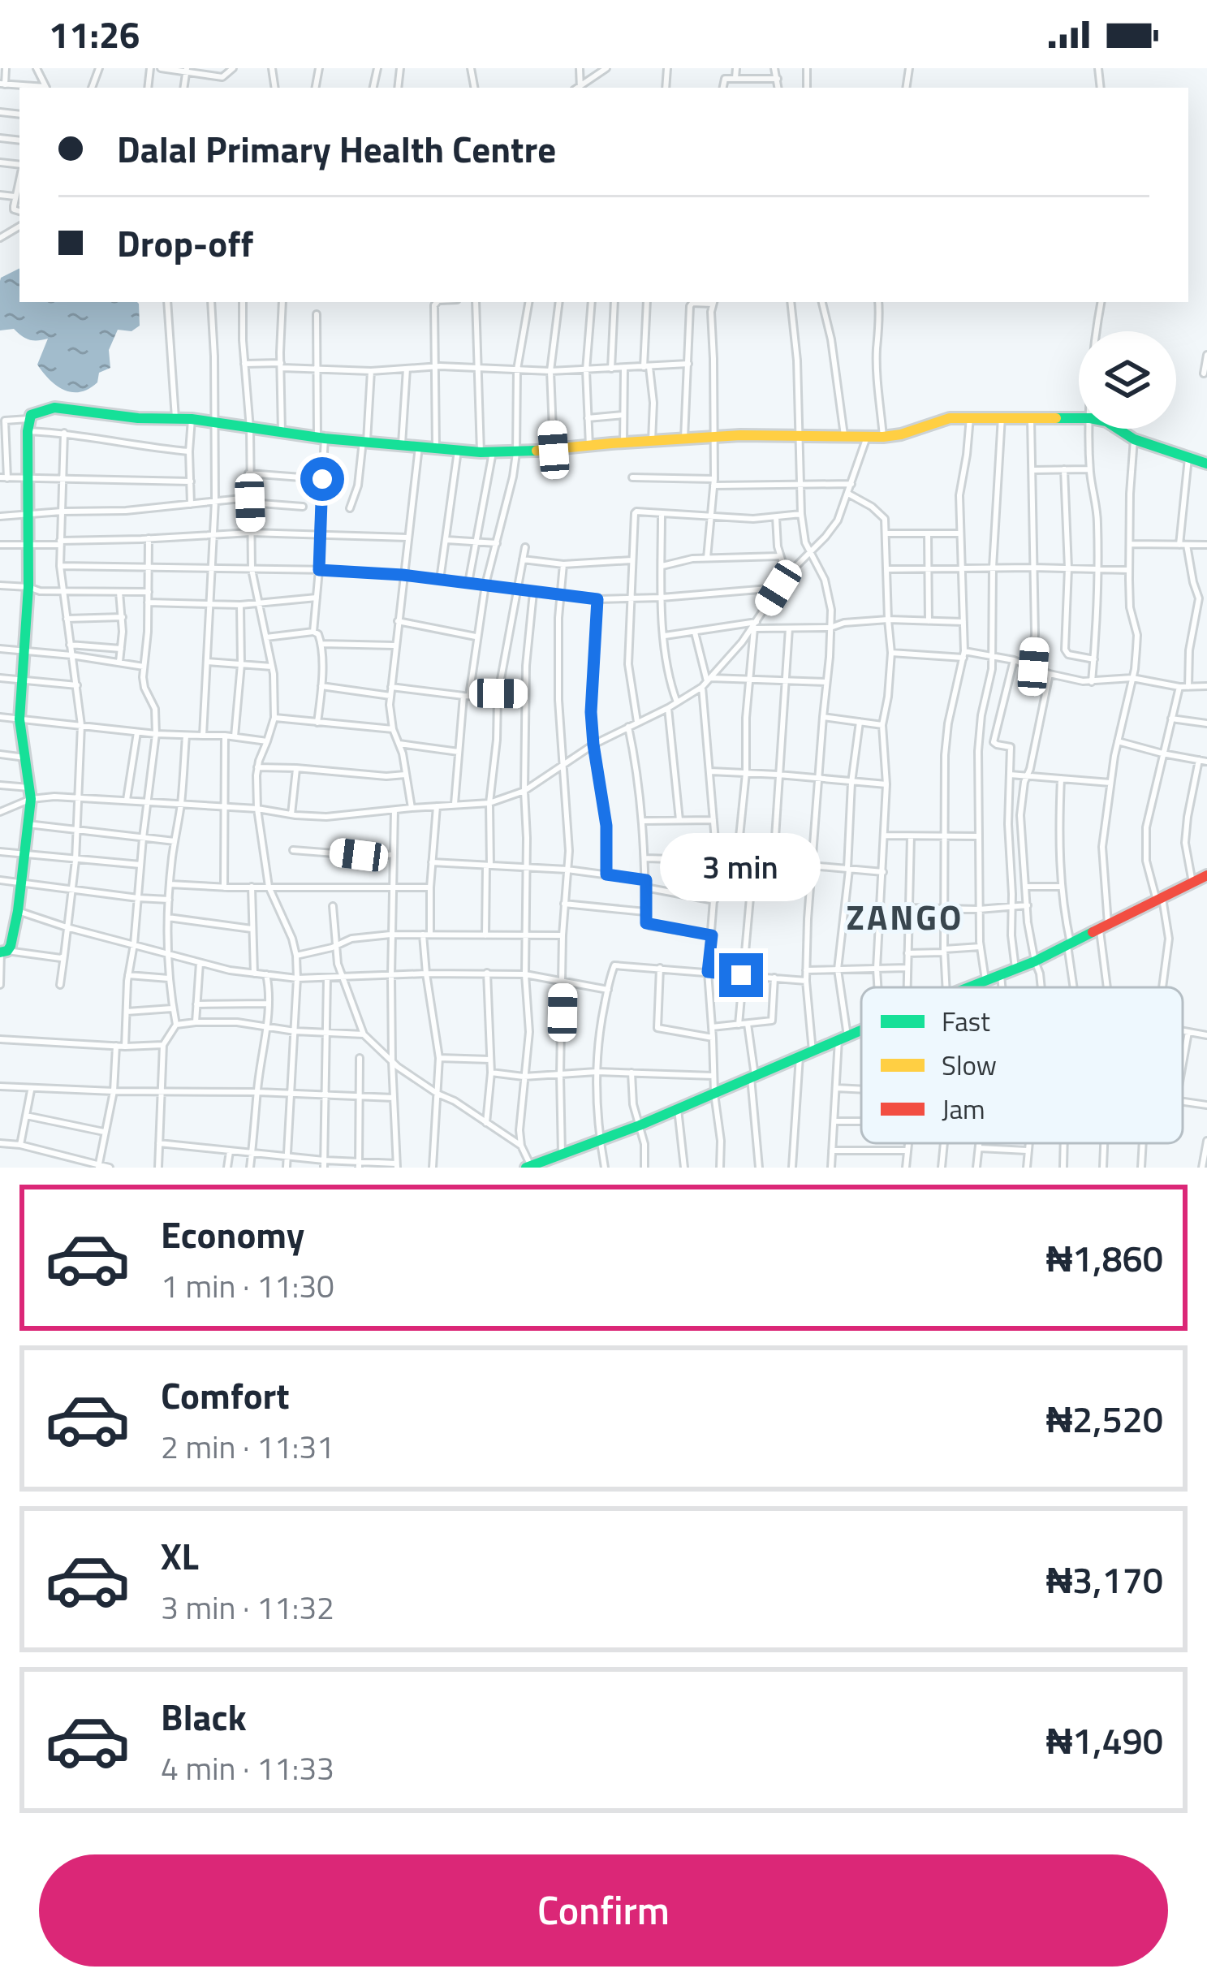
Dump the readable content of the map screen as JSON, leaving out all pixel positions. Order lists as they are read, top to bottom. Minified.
{"districts":["ZANGO"],"legend":["Fast","Slow","Jam"],"page":{"status":"11:26","banner":["Dalal Primary Health Centre","Drop-off"],"bubble":"3 min","list":[{"name":"Economy","note":"1 min · 11:30","value":"₦1,860"},{"name":"Comfort","note":"2 min · 11:31","value":"₦2,520"},{"name":"XL","note":"3 min · 11:32","value":"₦3,170"},{"name":"Black","note":"4 min · 11:33","value":"₦1,490"}],"buttons":"Confirm"}}
